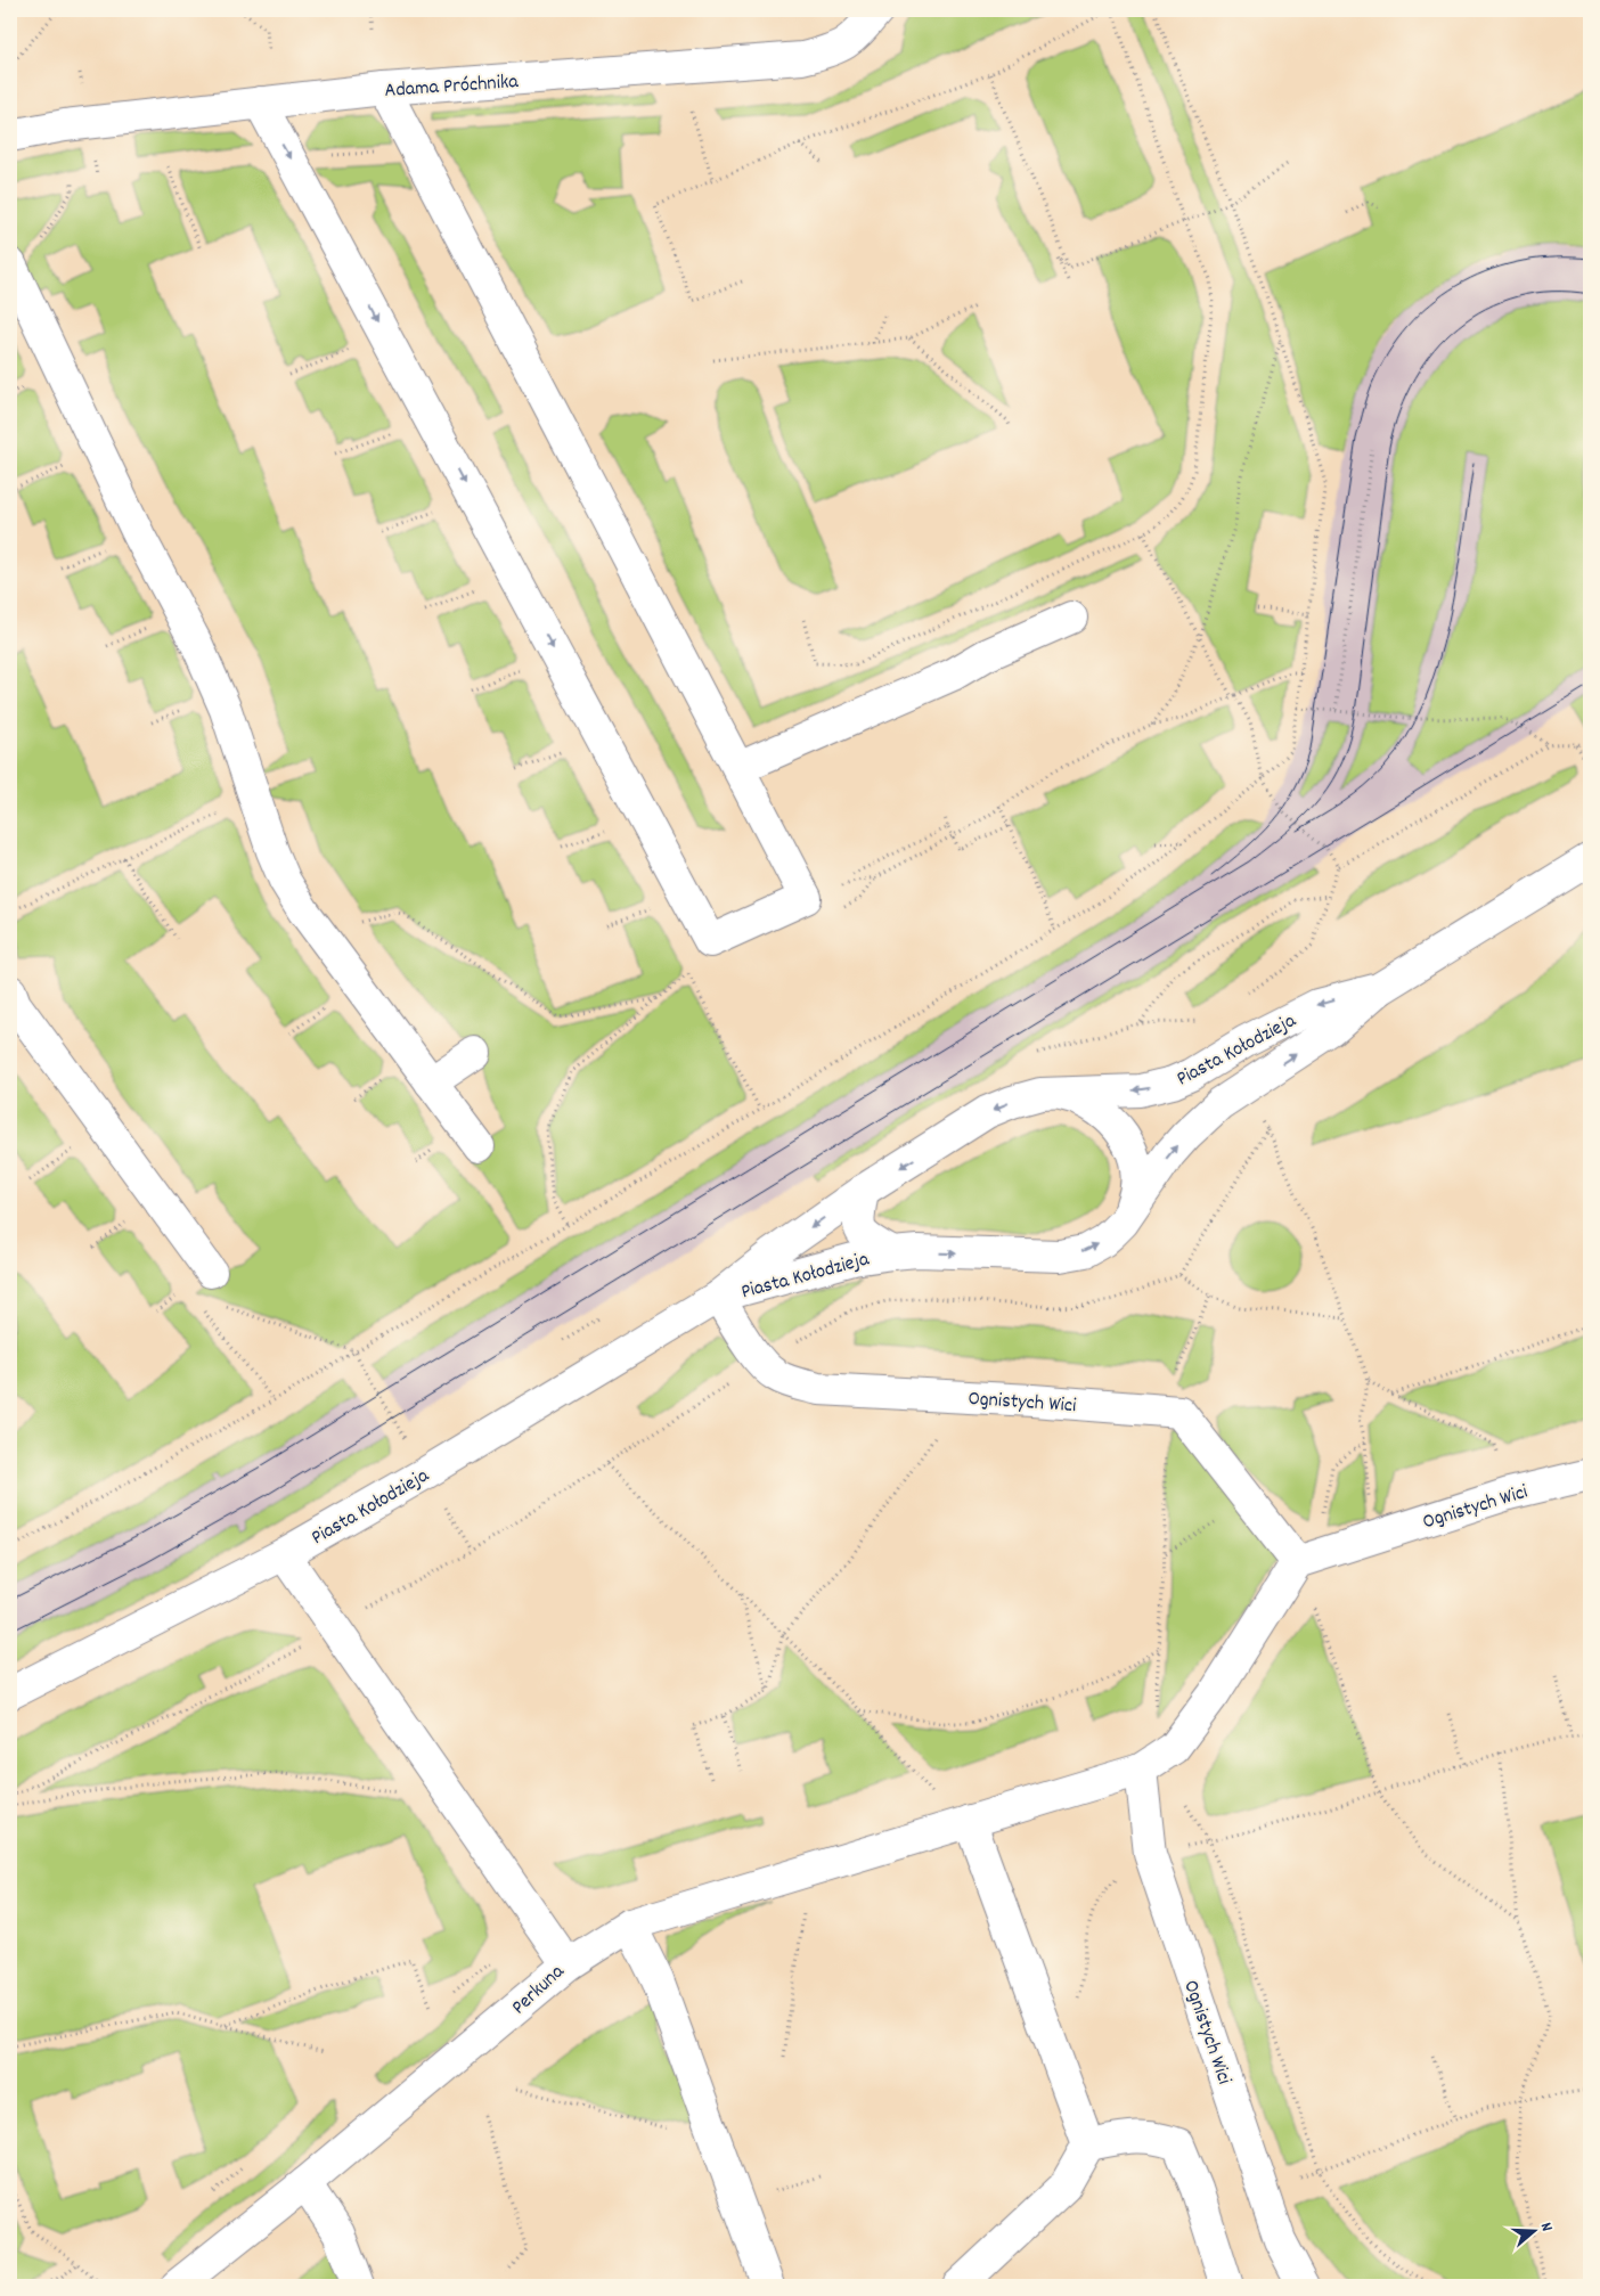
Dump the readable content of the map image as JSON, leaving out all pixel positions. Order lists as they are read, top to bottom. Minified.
{"streets":{"street":["Adama Próchnika","Piasta Kołodzieja","Ognistych Wici","Perkuna"]},"crossings":[["Piasta Kołodzieja","Ognistych Wici"],["Piasta Kołodzieja","Perkuna"]],"north":"right"}
